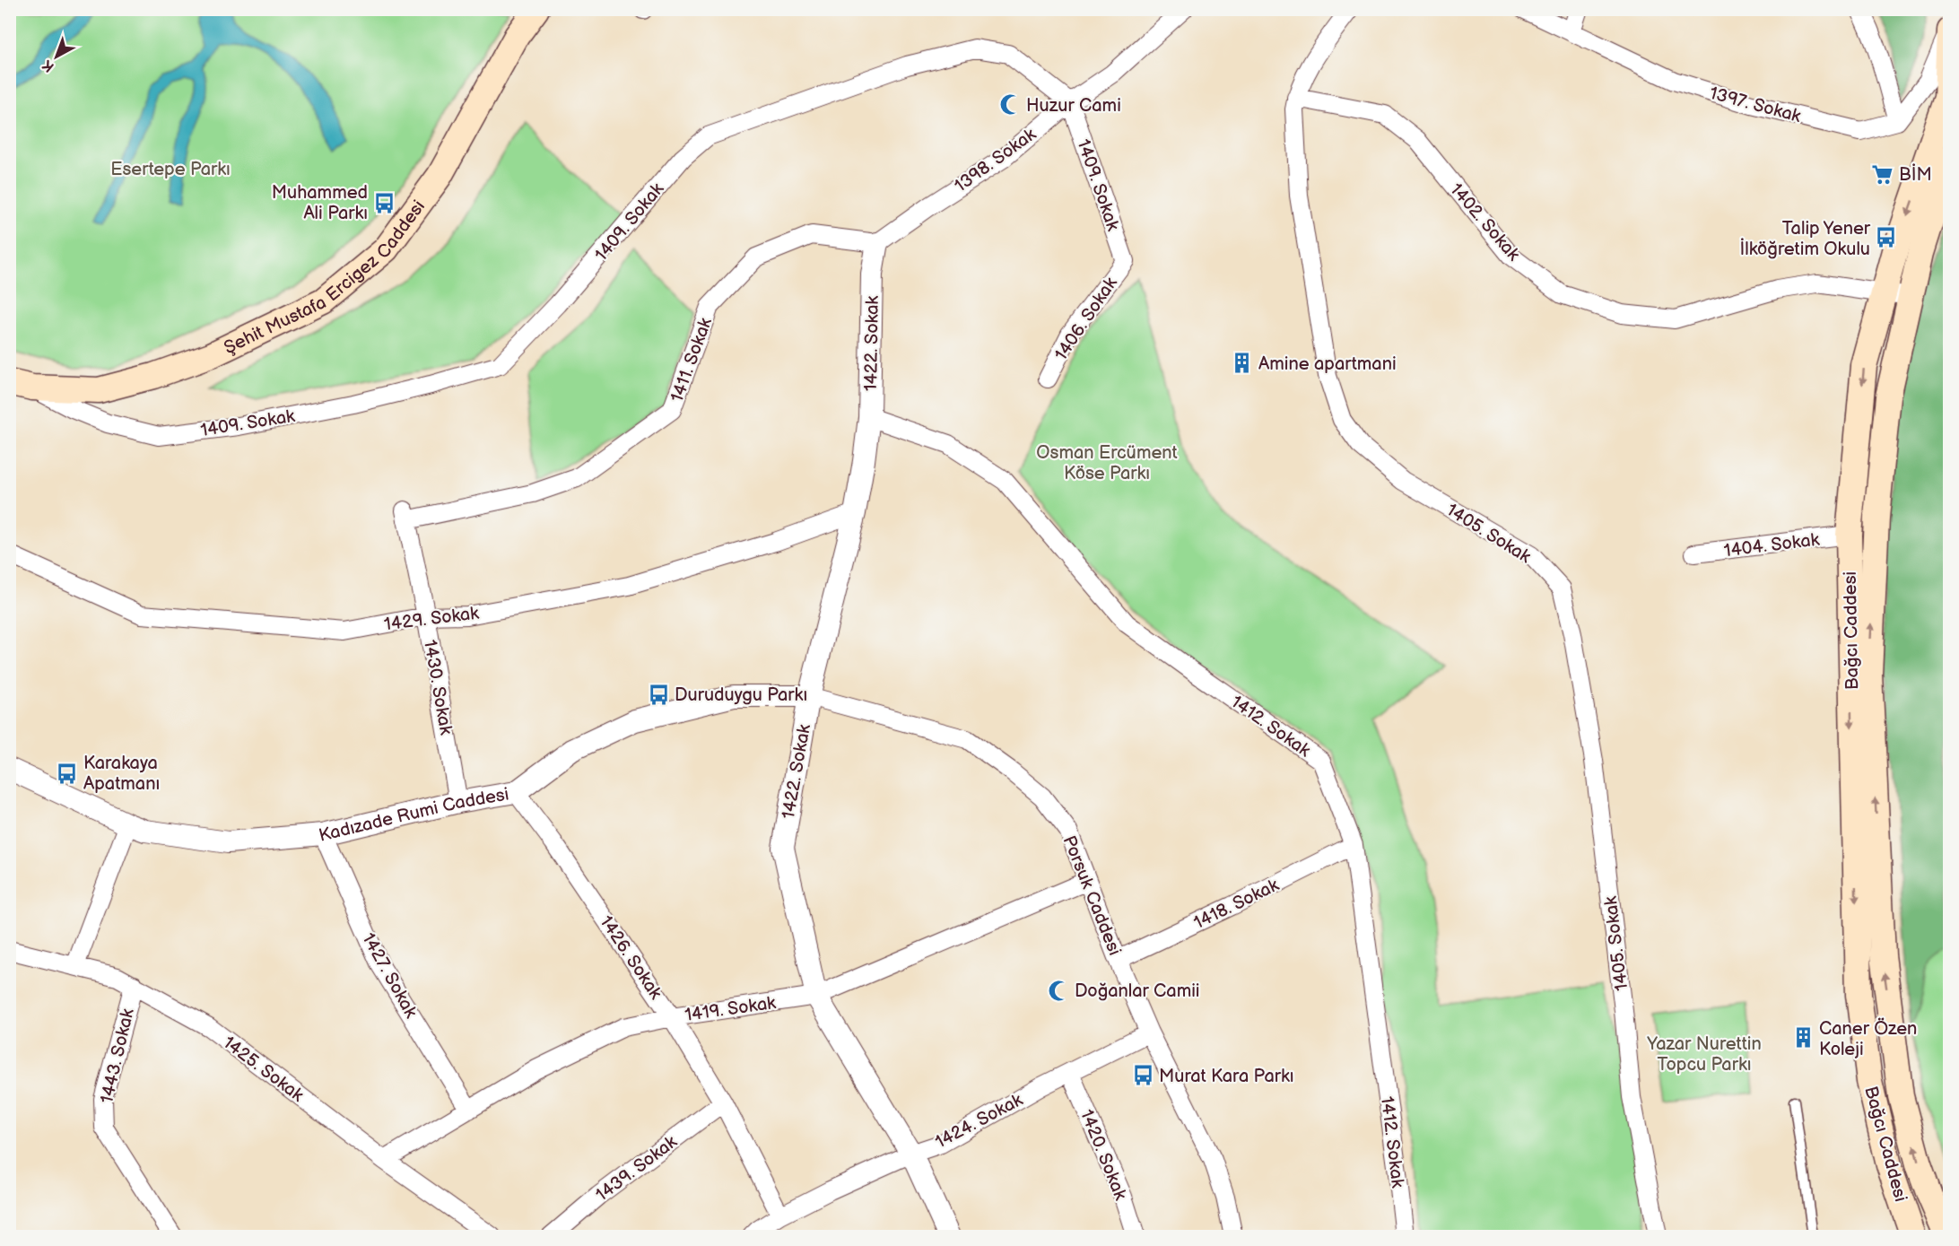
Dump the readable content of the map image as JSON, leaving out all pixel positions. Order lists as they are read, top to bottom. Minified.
{"streets":{"main road":["Şehit Mustafa Ercigez Caddesi","Bağcı Caddesi"],"street":["1397. Sokak","1398. Sokak","1409. Sokak","1402. Sokak","1406. Sokak","1422. Sokak","1411. Sokak","1405. Sokak","1404. Sokak","1429. Sokak","1430. Sokak","1412. Sokak","Kadızade Rumi Caddesi","Porsuk Caddesi","1418. Sokak","1426. Sokak","1427. Sokak","1419. Sokak","1443. Sokak","1425. Sokak","1424. Sokak","1420. Sokak","1439. Sokak"]},"crossings":[["1398. Sokak","1409. Sokak"],["1398. Sokak","1422. Sokak"],["1398. Sokak","1411. Sokak"],["1409. Sokak","Şehit Mustafa Ercigez Caddesi"],["1409. Sokak","1406. Sokak"],["1402. Sokak","1405. Sokak"],["1402. Sokak","Bağcı Caddesi"],["1422. Sokak","1411. Sokak"],["1422. Sokak","1429. Sokak"],["1422. Sokak","1412. Sokak"],["1422. Sokak","Kadızade Rumi Caddesi"],["1422. Sokak","Porsuk Caddesi"],["1422. Sokak","1419. Sokak"],["1422. Sokak","1424. Sokak"],["1411. Sokak","1430. Sokak"],["1404. Sokak","Bağcı Caddesi"],["1429. Sokak","1430. Sokak"],["1430. Sokak","Kadızade Rumi Caddesi"],["1412. Sokak","1418. Sokak"],["Kadızade Rumi Caddesi","Porsuk Caddesi"],["Kadızade Rumi Caddesi","1426. Sokak"],["Kadızade Rumi Caddesi","1427. Sokak"],["Porsuk Caddesi","1418. Sokak"],["Porsuk Caddesi","1419. Sokak"],["Porsuk Caddesi","1424. Sokak"],["1426. Sokak","1419. Sokak"],["1426. Sokak","1424. Sokak"],["1426. Sokak","1439. Sokak"],["1427. Sokak","1419. Sokak"],["1419. Sokak","1425. Sokak"],["1443. Sokak","1425. Sokak"],["1424. Sokak","1420. Sokak"]],"parks":["Esertepe Parkı","Osman Ercüment Köse Parkı","Yazar Nurettin Topcu Parkı"],"places":{"mosque":["Huzur Cami","Doğanlar Camii"],"supermarket":["BİM"],"bus stop":["Muhammed Ali Parkı","Talip Yener İlköğretim Okulu","Duruduygu Parkı","Karakaya Apatmanı","Murat Kara Parkı"],"building":["Amine apartmani","Caner Özen Koleji"]},"north":"bottom left"}
